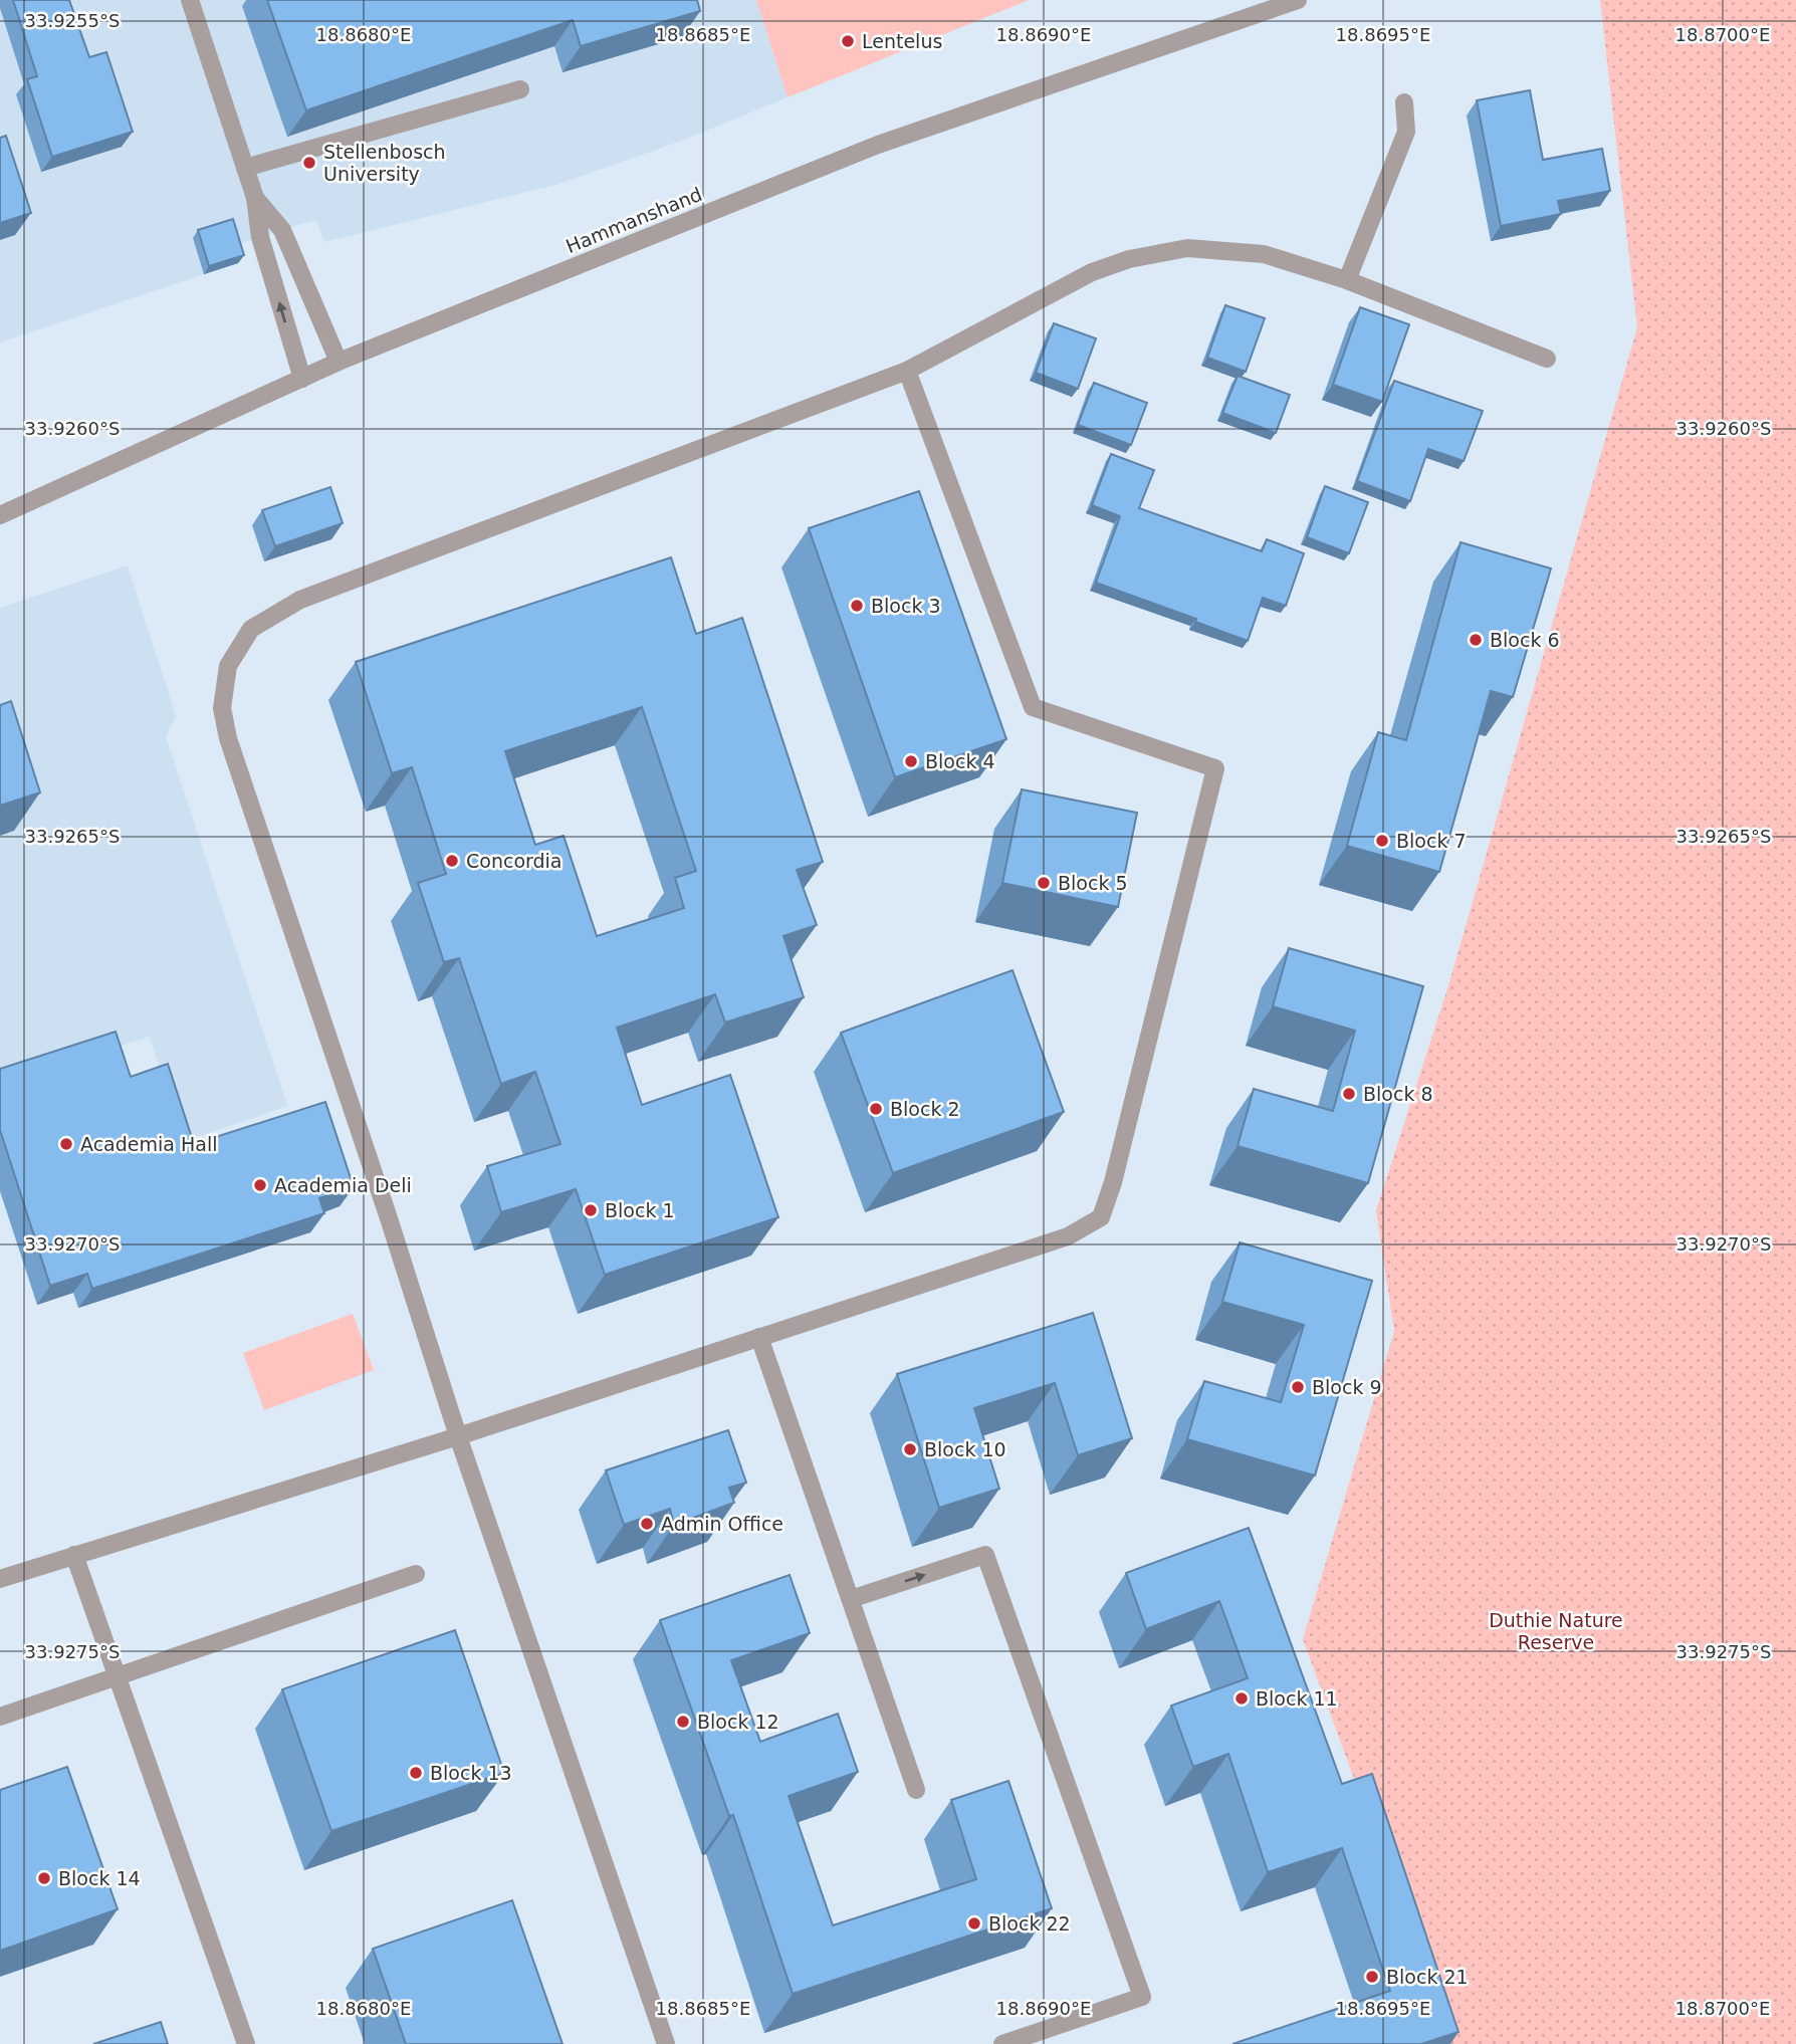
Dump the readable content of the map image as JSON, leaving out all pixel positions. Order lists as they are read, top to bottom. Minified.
{"streets":{"street":["Hammanshand"]},"parks":["Duthie Nature Reserve"],"places":["Lentelus","Stellenbosch University","Block 3","Block 6","Block 4","Block 7","Concordia","Block 5","Block 8","Block 2","Academia Hall","Academia Deli","Block 1","Block 9","Block 10","Admin Office","Block 11","Block 12","Block 13","Block 14","Block 22","Block 21"],"coordinates":["33.9255°S","18.8680°E","18.8685°E","18.8690°E","18.8695°E","18.8700°E","33.9260°S","33.9265°S","33.9270°S","33.9275°S"]}
